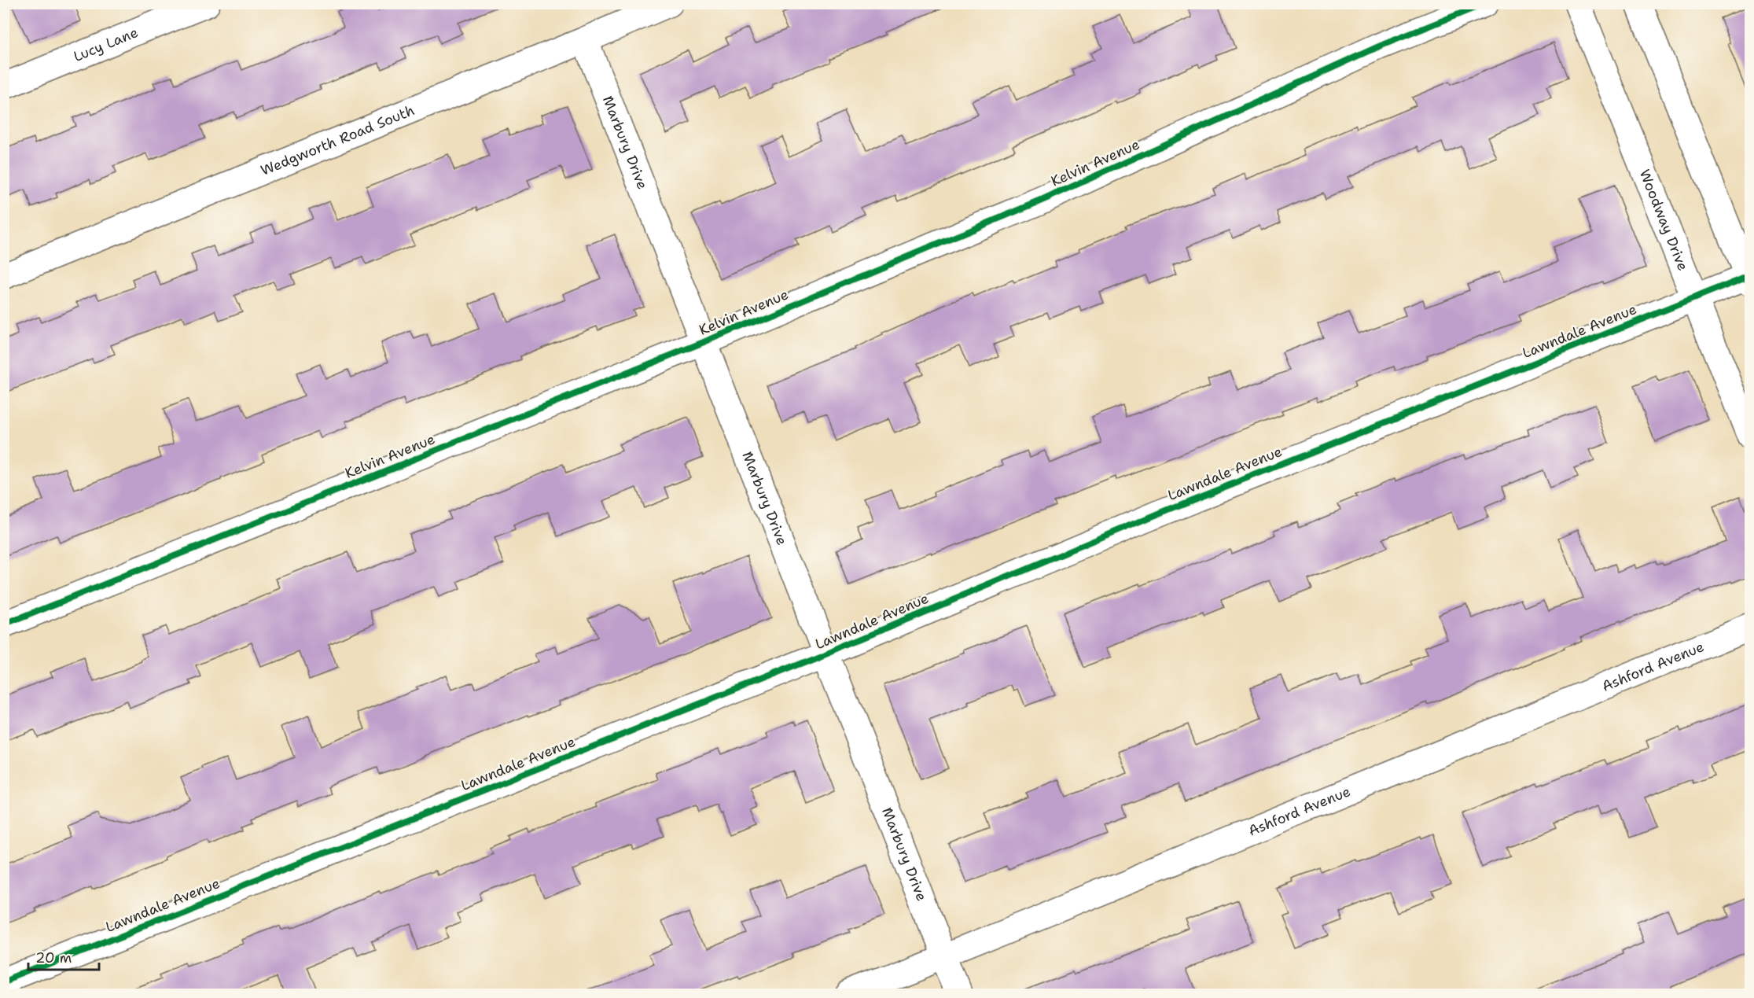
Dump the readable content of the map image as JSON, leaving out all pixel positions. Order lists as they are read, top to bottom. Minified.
{"streets":{"street":["Lucy Lane","Wedgworth Road South","Marbury Drive","Kelvin Avenue","Woodway Drive","Lawndale Avenue","Ashford Avenue"]},"crossings":[["Wedgworth Road South","Marbury Drive"],["Marbury Drive","Kelvin Avenue"],["Marbury Drive","Lawndale Avenue"],["Marbury Drive","Ashford Avenue"],["Woodway Drive","Lawndale Avenue"]],"scale_bar":"20 m"}
